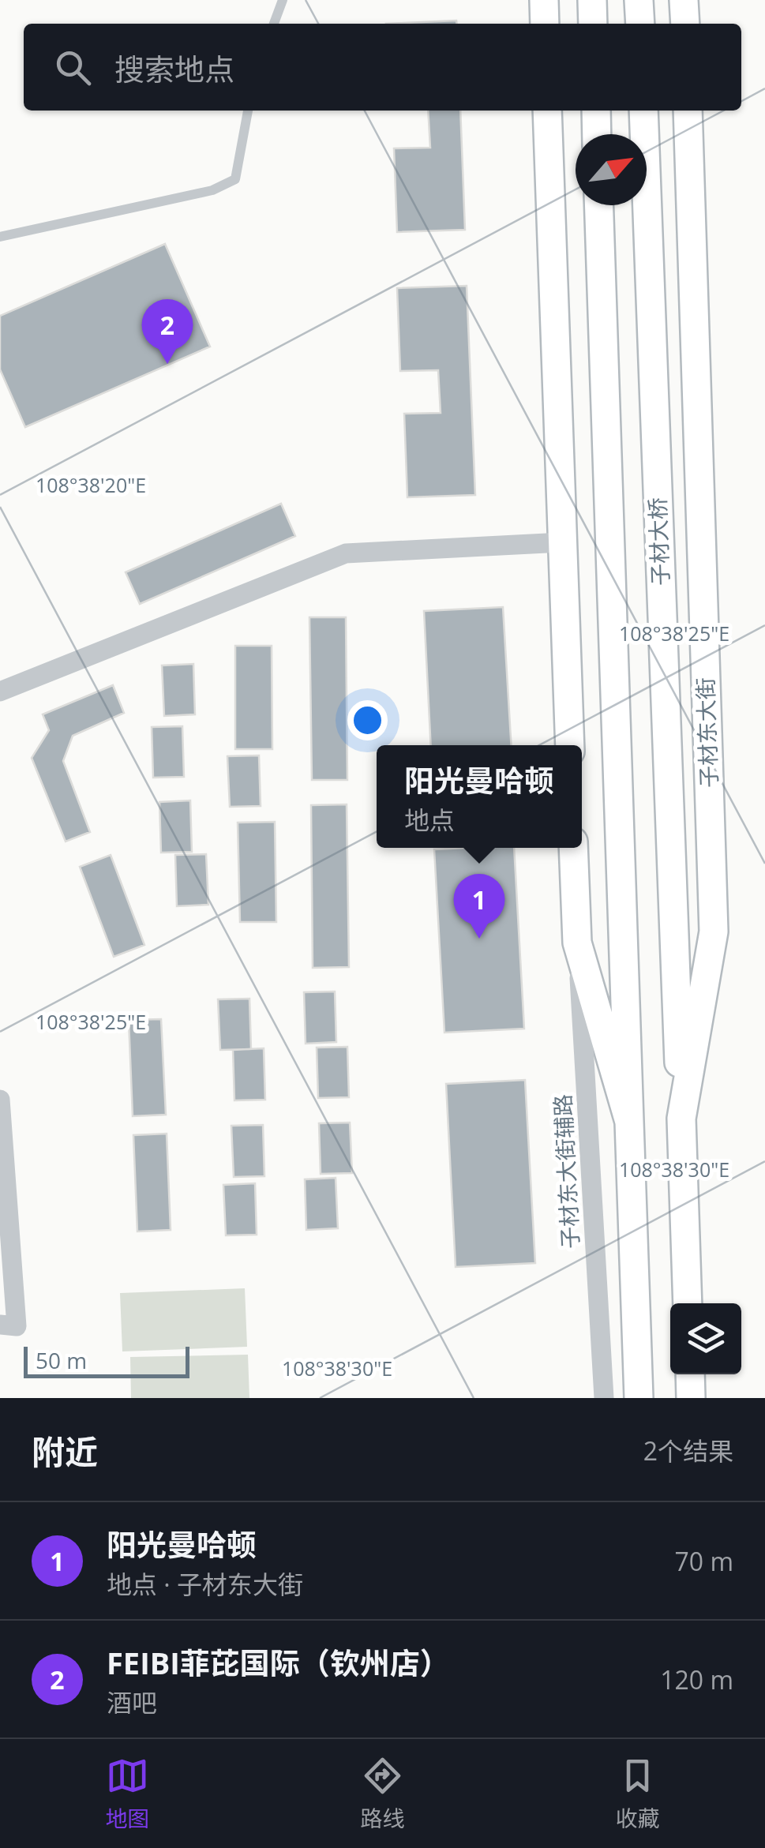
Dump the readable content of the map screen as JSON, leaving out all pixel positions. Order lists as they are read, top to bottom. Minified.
{"streets":{"main road":["子材大桥","子材东大街"],"street":["子材东大街辅路"]},"crossings":[["子材大桥","子材东大街"]],"scale_bar":"50 m","north":"top right","page":{"search":"搜索地点","pins":["2","1"],"popup":["阳光曼哈顿","地点"],"scale":"50 m","heading":["附近","2个结果"],"list":[{"mark":"1","name":"阳光曼哈顿","note":"地点 · 子材东大街","value":"70 m"},{"mark":"2","name":"FEIBI菲芘国际（钦州店）","note":"酒吧","value":"120 m"}],"nav":["地图","路线","收藏"]},"coordinates":["108°38'20\"E","108°38'25\"E","108°38'30\"E"]}
